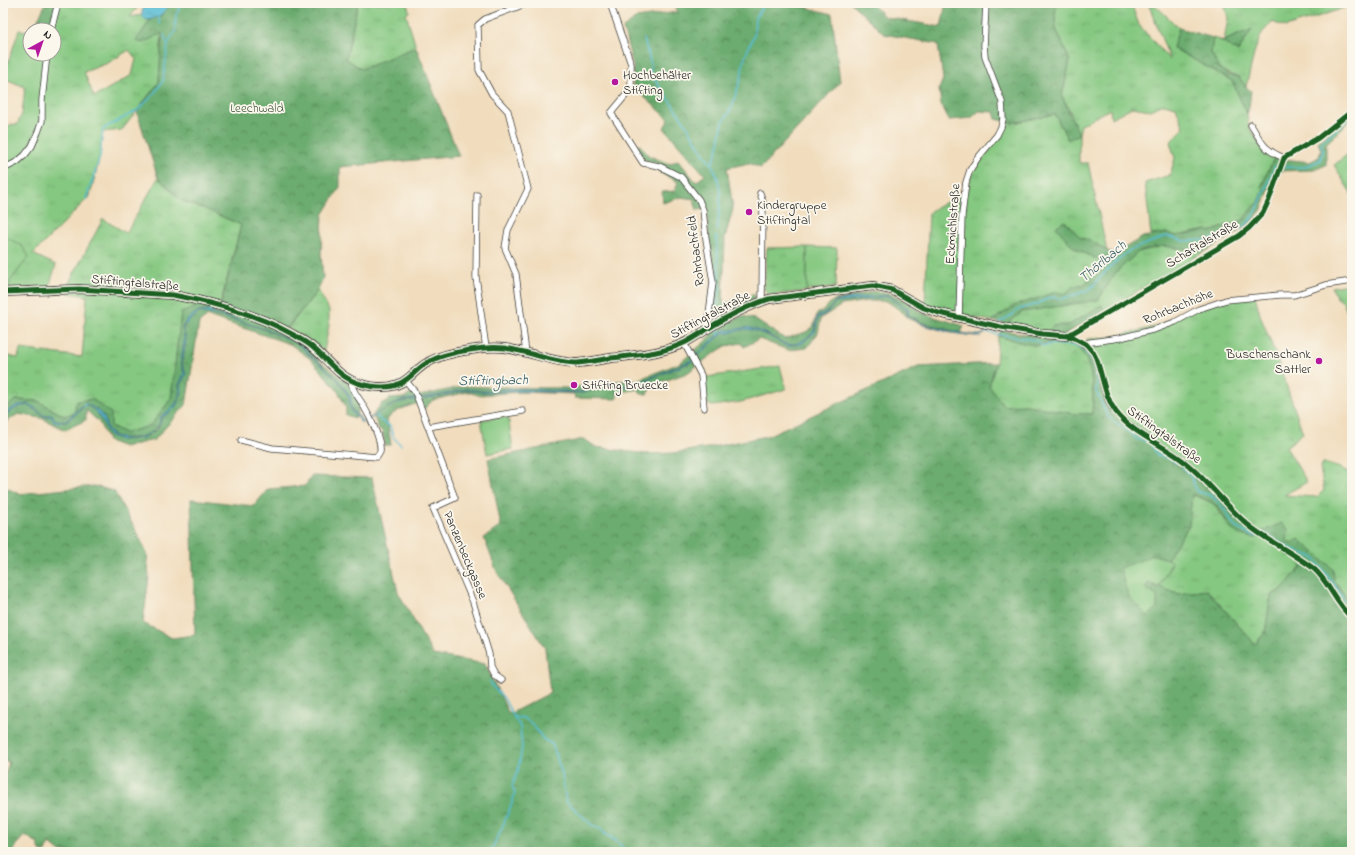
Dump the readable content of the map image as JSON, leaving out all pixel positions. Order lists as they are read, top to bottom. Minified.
{"streets":{"street":["Eckmichlstraße","Schaftalstraße","Rohrbachfeld","Stiftingtalstraße","Rohrbachhöhe","Panzenbeckgasse"]},"crossings":[["Eckmichlstraße","Stiftingtalstraße"],["Schaftalstraße","Stiftingtalstraße"],["Rohrbachfeld","Stiftingtalstraße"],["Stiftingtalstraße","Rohrbachhöhe"],["Stiftingtalstraße","Panzenbeckgasse"]],"water":["Thörlbach","Stiftingbach"],"parks":["Leechwald"],"places":["Hochbehälter Stifting","Kindergruppe Stiftingtal","Buschenschank Sattler","Stifting Bruecke"],"north":"top right"}
